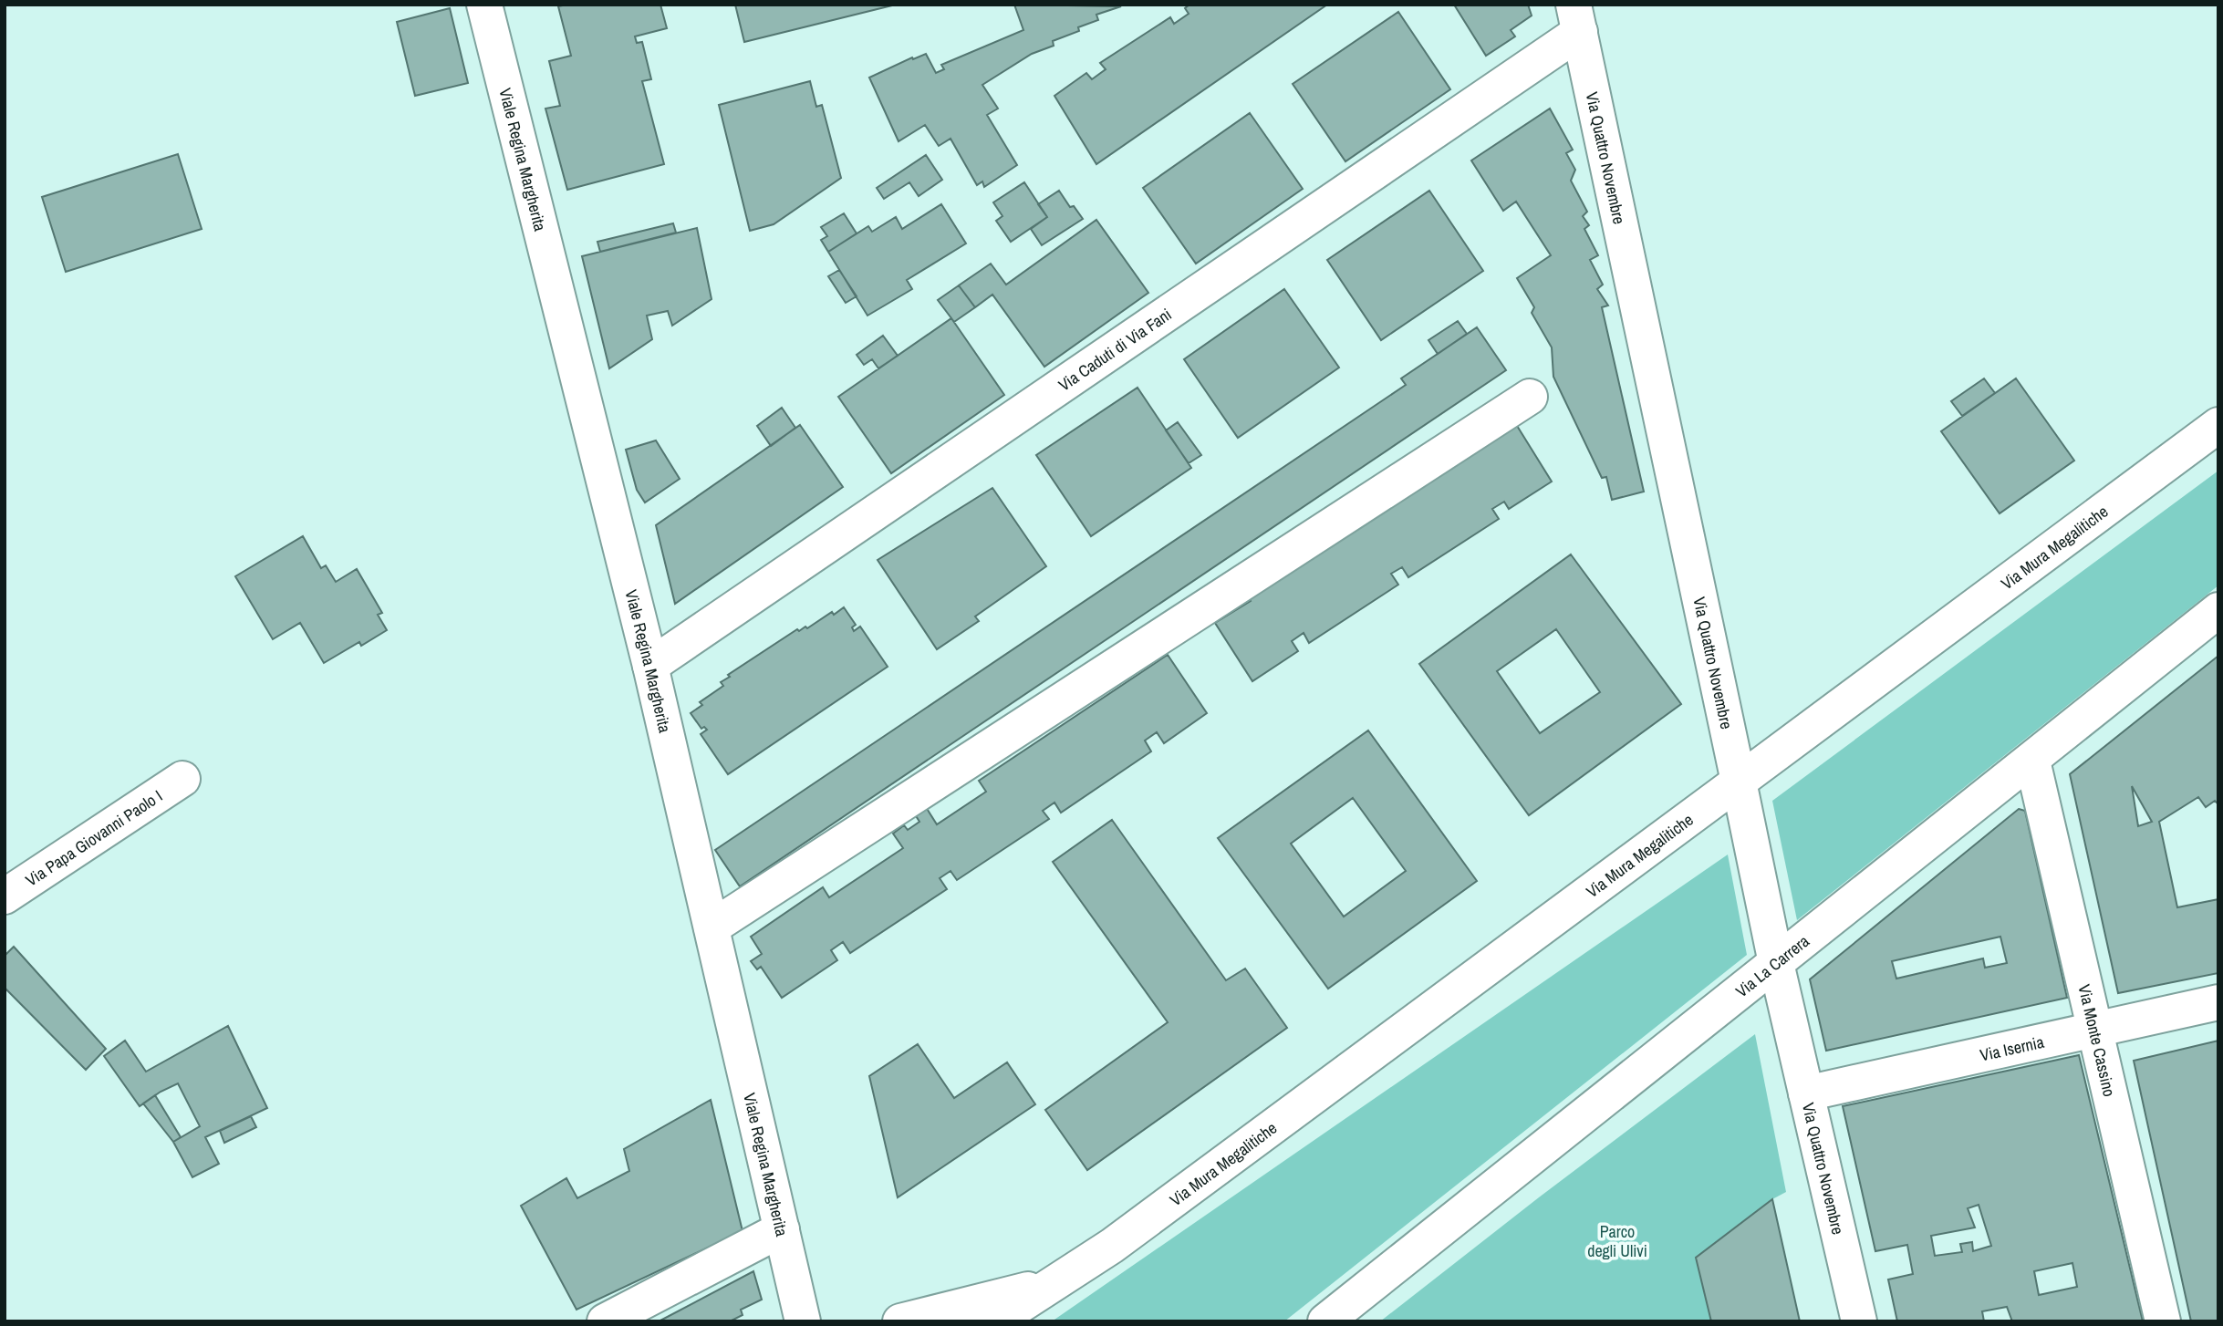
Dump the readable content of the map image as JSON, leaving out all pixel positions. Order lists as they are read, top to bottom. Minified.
{"streets":{"street":["Via Quattro Novembre","Viale Regina Margherita","Via Caduti di Via Fani","Via Mura Megalitiche","Via Papa Giovanni Paolo I","Via La Carrera","Via Monte Cassino","Via Isernia"]},"crossings":[["Via Quattro Novembre","Via Caduti di Via Fani"],["Via Quattro Novembre","Via Mura Megalitiche"],["Via Quattro Novembre","Via La Carrera"],["Via Quattro Novembre","Via Isernia"],["Viale Regina Margherita","Via Caduti di Via Fani"],["Via La Carrera","Via Monte Cassino"],["Via Monte Cassino","Via Isernia"]],"parks":["Parco degli Ulivi"]}
